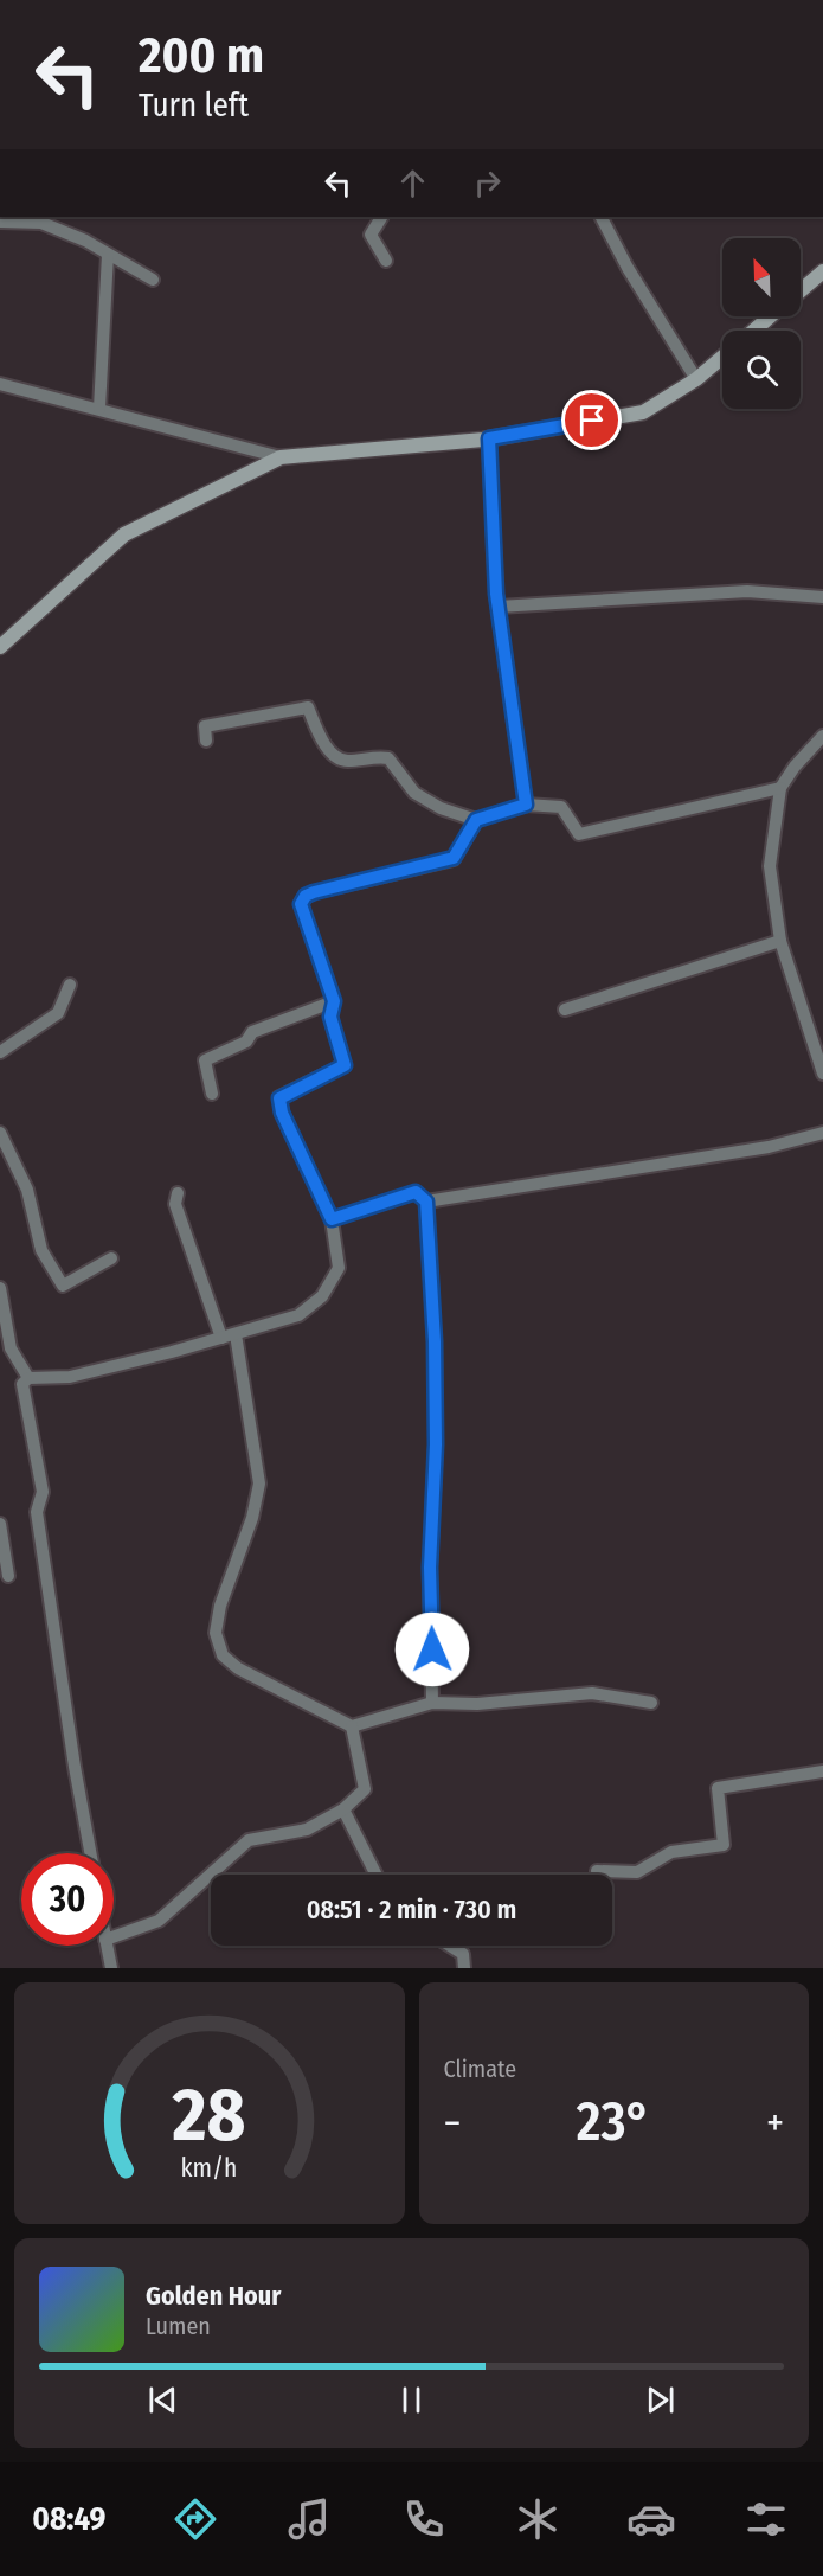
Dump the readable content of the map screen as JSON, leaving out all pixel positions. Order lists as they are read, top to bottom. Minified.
{"north":"top left","page":{"turn":["200 m","Turn left"],"limit":"30","trip":"08:51 · 2 min · 730 m","tile":"Climate","heat":["−","23°","+"],"song":["Golden Hour","Lumen"],"tabs":"08:49","gauge":["28","km/h"]}}
